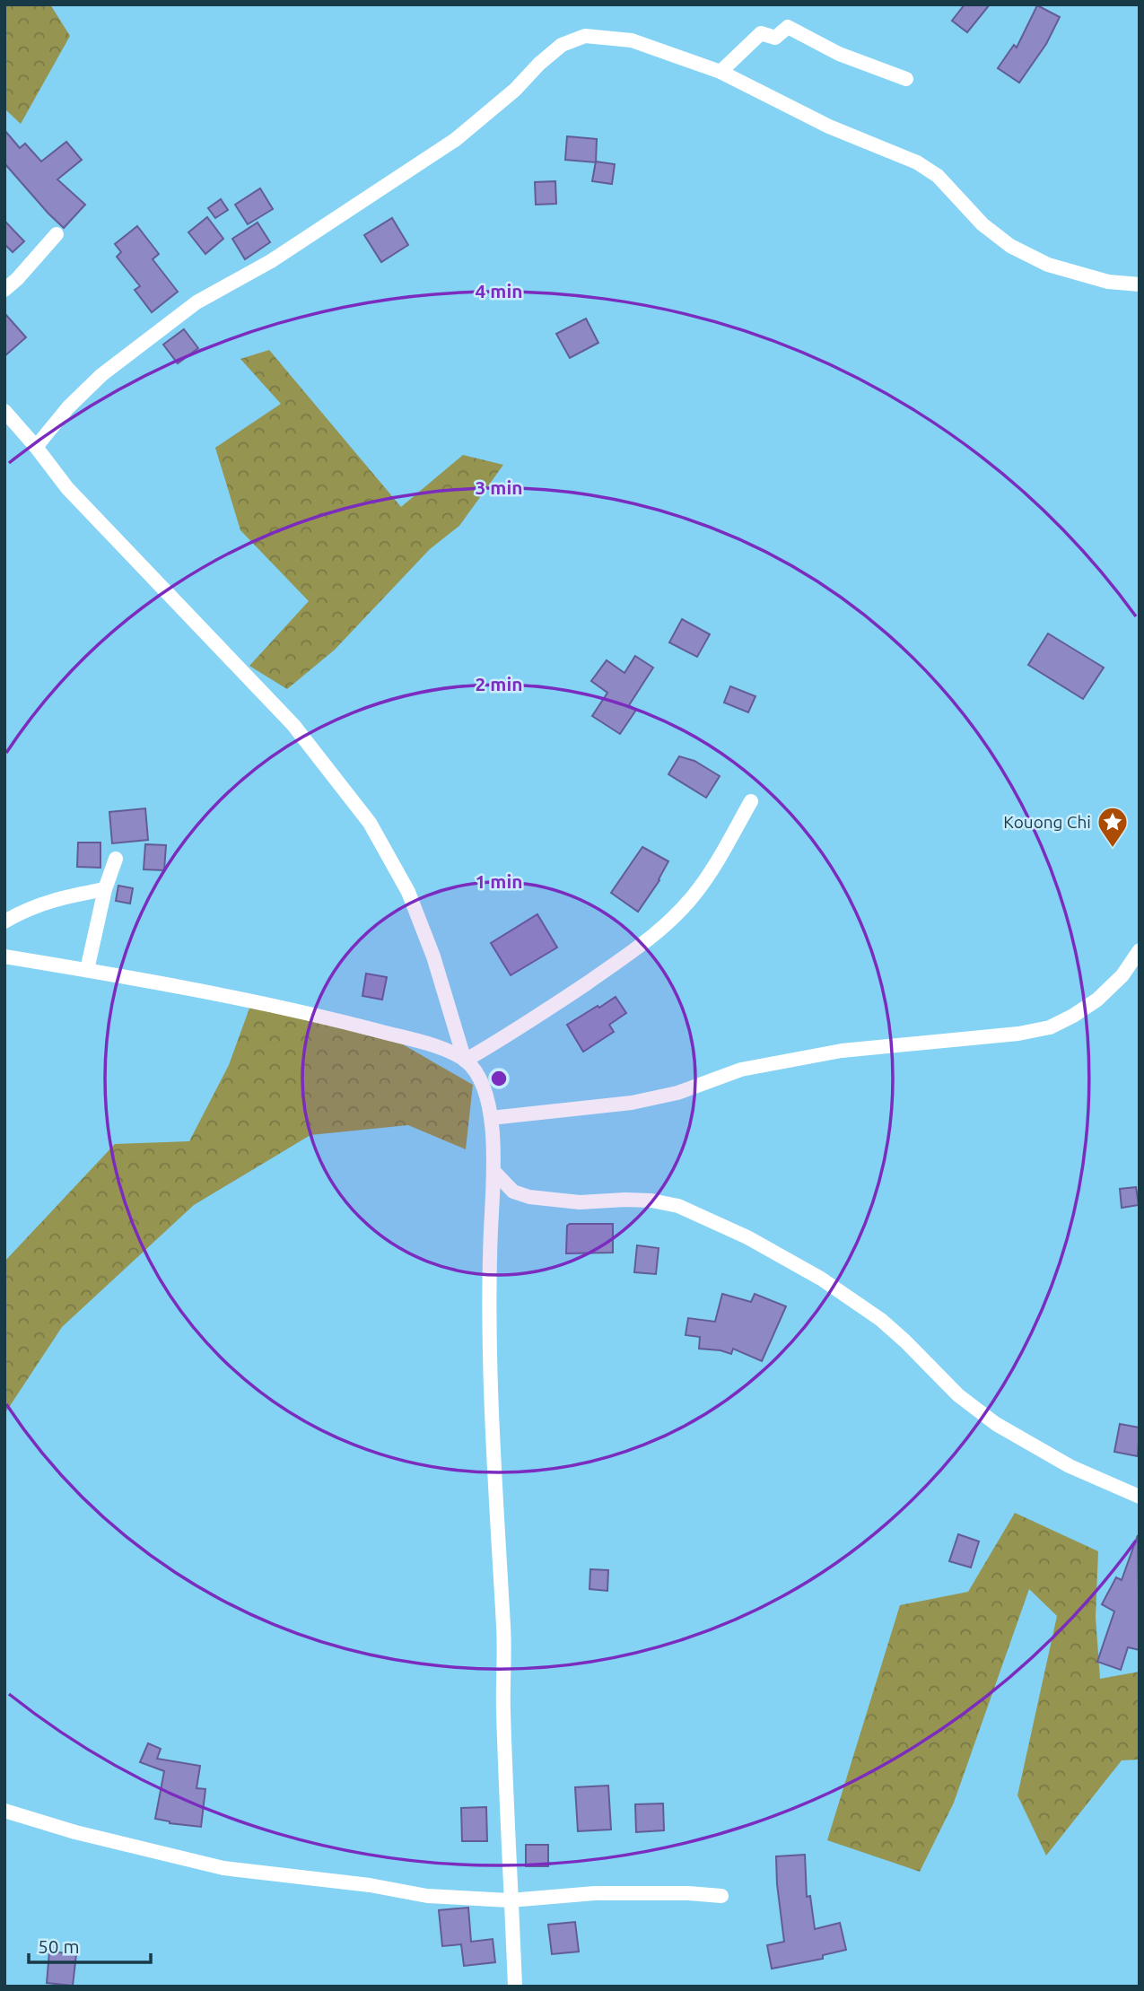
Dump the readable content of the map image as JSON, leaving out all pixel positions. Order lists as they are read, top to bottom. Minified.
{"places":{"place":["Kouong Chi"]},"scale_bar":"50 m","rings":["4 min","3 min","2 min","1 min"]}
